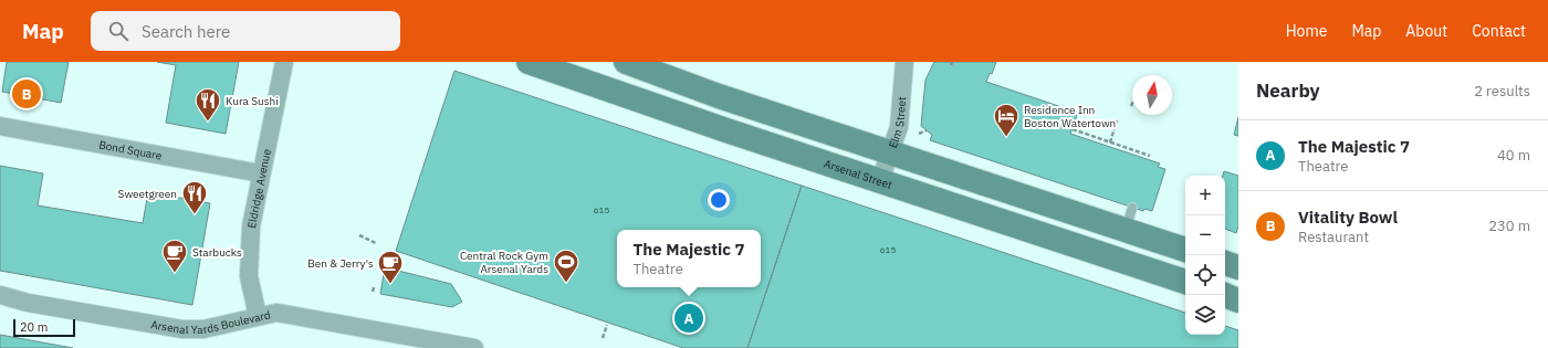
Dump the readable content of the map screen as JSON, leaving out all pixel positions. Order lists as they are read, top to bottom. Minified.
{"streets":{"main road":["Arsenal Street"],"street":["Elm Street","Bond Square","Eldridge Avenue","Arsenal Yards Boulevard"]},"crossings":[["Elm Street","Arsenal Street"],["Bond Square","Eldridge Avenue"],["Eldridge Avenue","Arsenal Yards Boulevard"]],"places":{"restaurant":["Kura Sushi","Sweetgreen"],"hotel":["Residence Inn Boston Watertown"],"cafe":["Starbucks","Ben & Jerry's"],"sports":["Central Rock Gym Arsenal Yards"]},"house_numbers":["615","615"],"scale_bar":"20 m","north":"top","page":{"header":"Map","search":"Search here","nav":["Home","Map","About","Contact"],"heading":["Nearby","2 results"],"pins":["B","A"],"list":[{"mark":"A","name":"The Majestic 7","note":"Theatre","value":"40 m"},{"mark":"B","name":"Vitality Bowl","note":"Restaurant","value":"230 m"}],"map_buttons":["+","−"],"popup":["The Majestic 7","Theatre"],"scale":"20 m"}}
